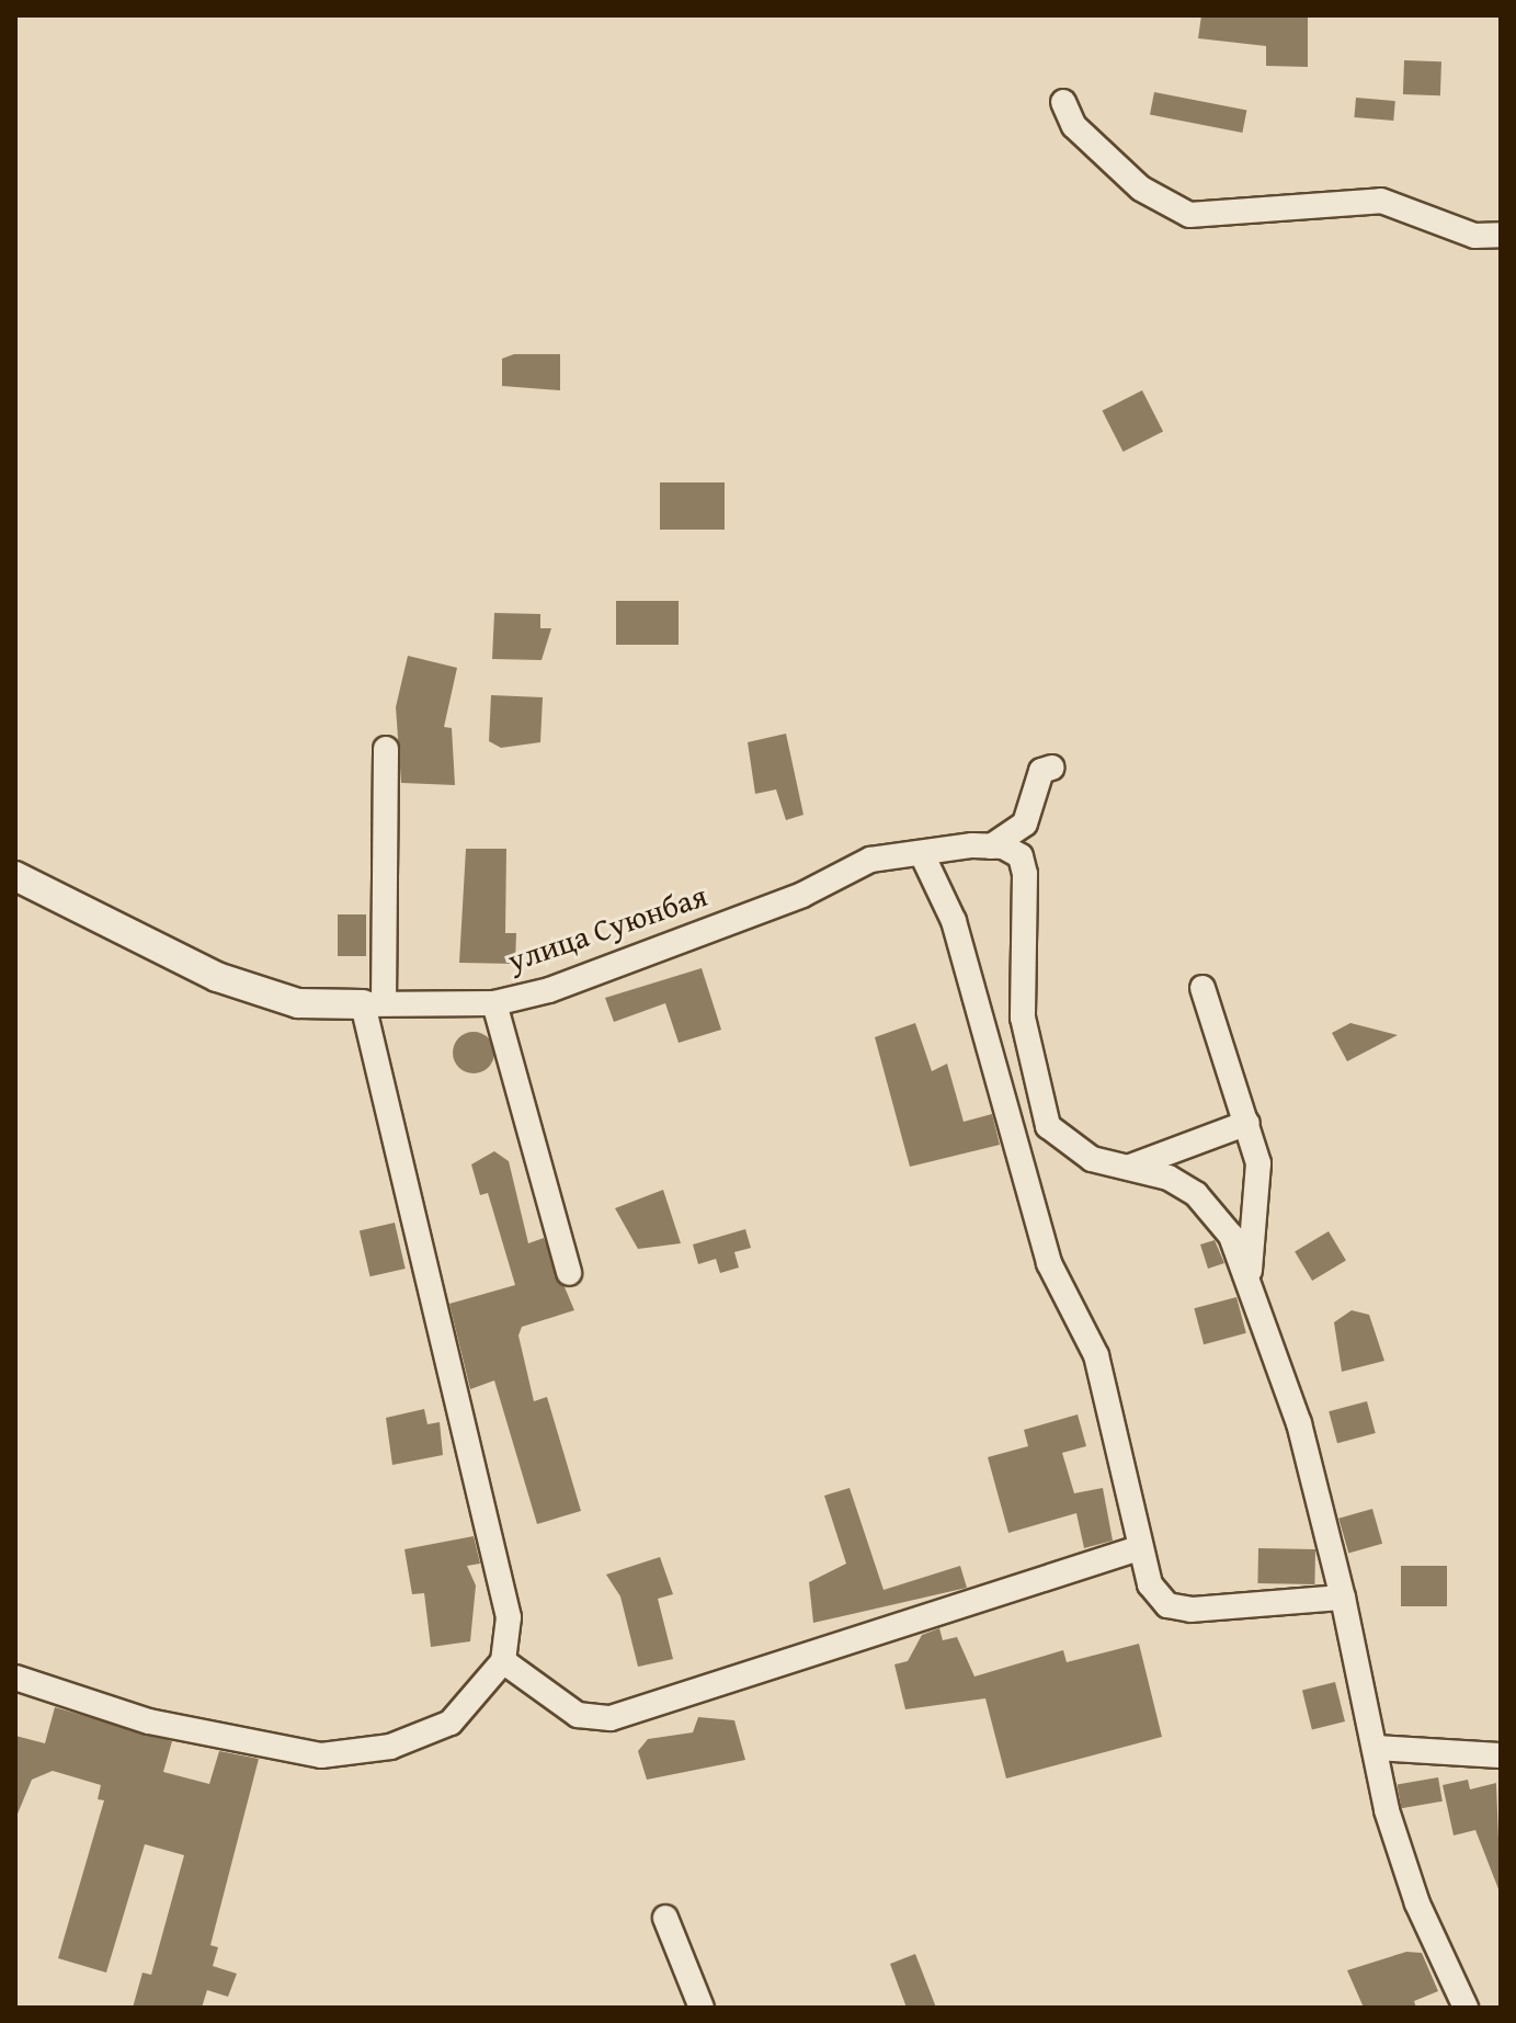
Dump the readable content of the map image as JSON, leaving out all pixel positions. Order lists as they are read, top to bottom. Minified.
{"streets":{"street":["улица Суюнбая"]}}
